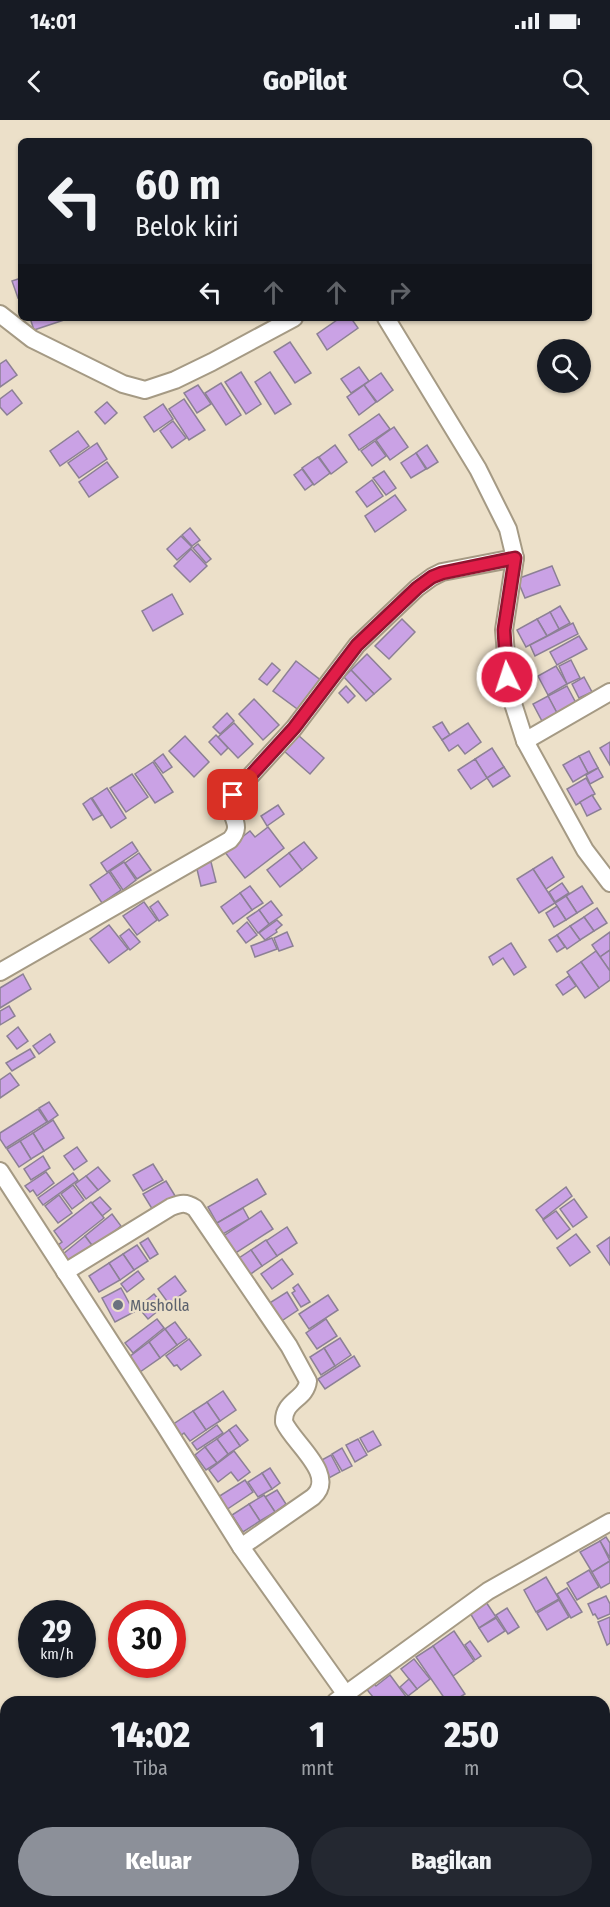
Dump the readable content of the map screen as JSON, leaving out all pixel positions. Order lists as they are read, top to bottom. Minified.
{"places":["Musholla"],"page":{"status":"14:01","header":"GoPilot","turn":["60 m","Belok kiri"],"speed":"29 km/h","limit":"30","eta":["14:02","Tiba","1","mnt","250","m"],"buttons":["Keluar","Bagikan"]}}
